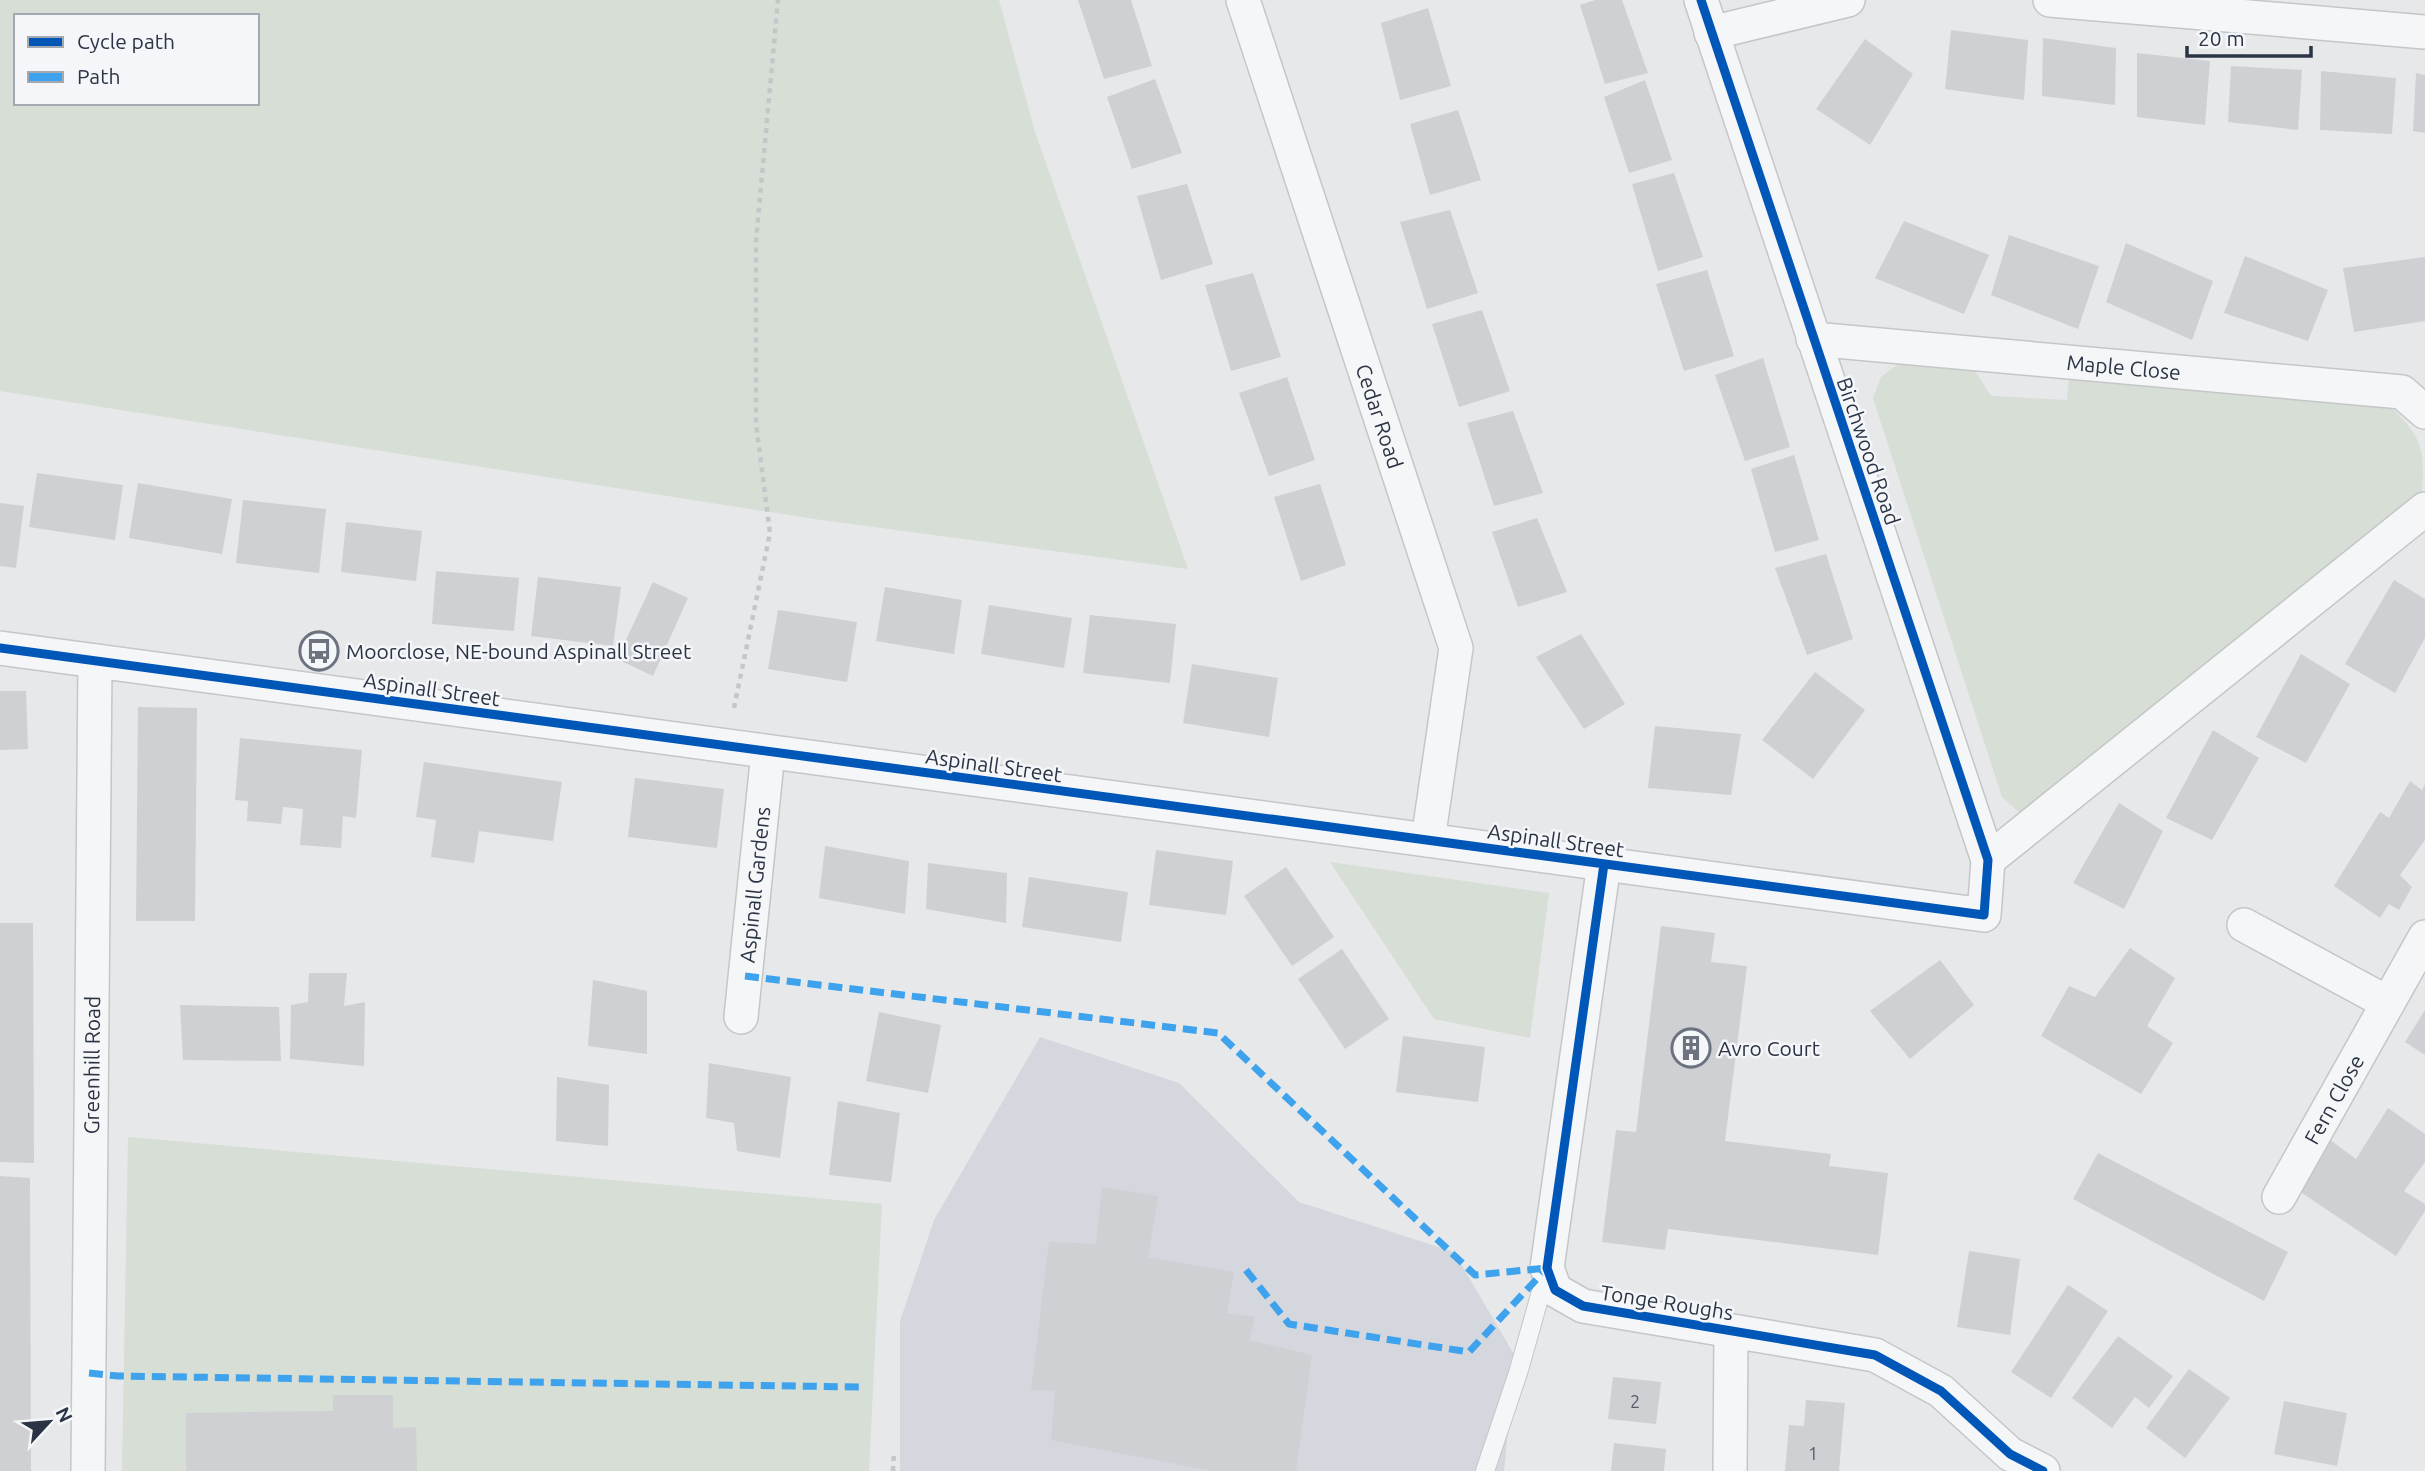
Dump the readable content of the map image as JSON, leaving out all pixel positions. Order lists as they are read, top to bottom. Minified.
{"streets":{"street":["Maple Close","Cedar Road","Birchwood Road","Aspinall Street","Aspinall Gardens","Greenhill Road","Fern Close","Tonge Roughs"]},"crossings":[["Maple Close","Birchwood Road"],["Cedar Road","Aspinall Street"],["Birchwood Road","Aspinall Street"],["Aspinall Street","Aspinall Gardens"],["Aspinall Street","Greenhill Road"]],"places":{"bus stop":["Moorclose, NE-bound Aspinall Street"],"building":["Avro Court"]},"house_numbers":["2","1"],"legend":["Cycle path","Path"],"scale_bar":"20 m","north":"top right"}
